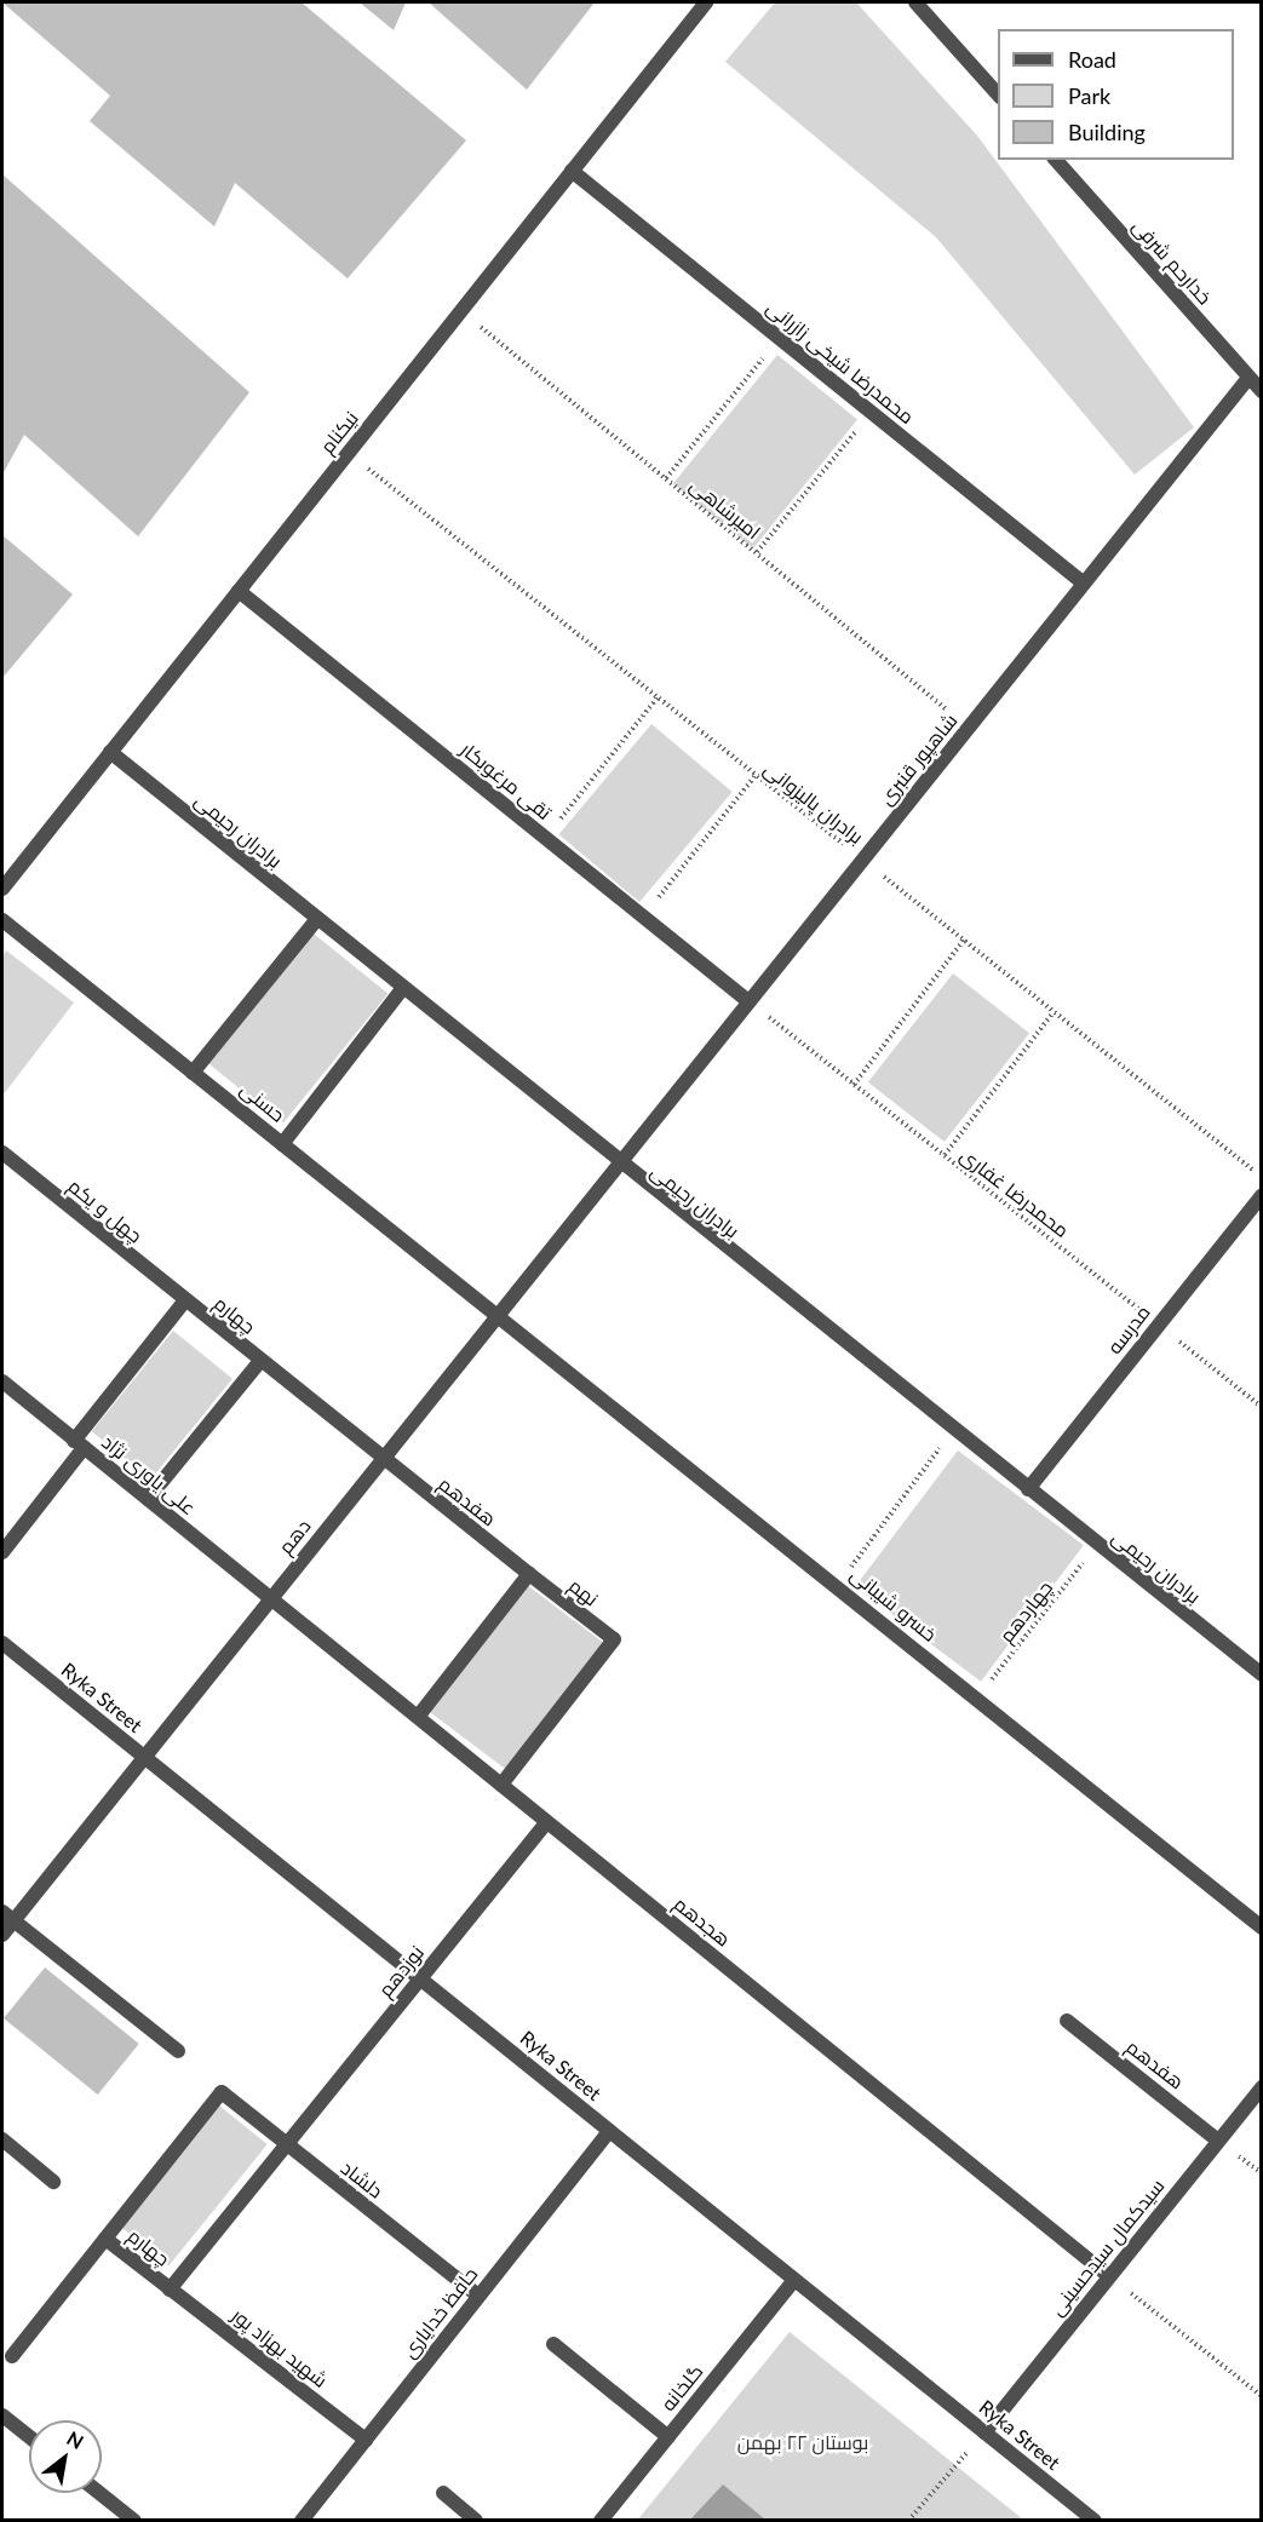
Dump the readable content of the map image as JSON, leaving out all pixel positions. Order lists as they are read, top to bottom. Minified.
{"streets":{"street":["خدارحم شرفی","محمدرضا شیخی زازرانی","نیکنام","شاهپور قنبری","تقی مرغوبکار","برادران رحیمی","حسنی","چهل و یکم","چهارم","مدرسه","علی یاوری نژاد","هفدهم","دهم","نهم","خسرو شیبانی","Ryka Street","هجدهم","نوزدهم","دلشاد","سیدکمال سیدحسینی","حافظ خدایاری","شهید بهزاد پور","گلخانه"],"path":["امیرشاهی","برادران پالیزوانی","محمدرضا غفاری","چهاردهم"]},"crossings":[["خدارحم شرفی","شاهپور قنبری"],["محمدرضا شیخی زازرانی","نیکنام"],["محمدرضا شیخی زازرانی","شاهپور قنبری"],["نیکنام","امیرشاهی"],["نیکنام","تقی مرغوبکار"],["نیکنام","برادران پالیزوانی"],["نیکنام","برادران رحیمی"],["امیرشاهی","شاهپور قنبری"],["شاهپور قنبری","تقی مرغوبکار"],["شاهپور قنبری","برادران پالیزوانی"],["شاهپور قنبری","برادران رحیمی"],["شاهپور قنبری","محمدرضا غفاری"],["شاهپور قنبری","دهم"],["تقی مرغوبکار","محمدرضا غفاری"],["برادران رحیمی","مدرسه"],["برادران رحیمی","دهم"],["برادران رحیمی","چهاردهم"],["حسنی","دهم"],["حسنی","خسرو شیبانی"],["محمدرضا غفاری","مدرسه"],["چهل و یکم","چهارم"],["چهارم","علی یاوری نژاد"],["چهارم","نوزدهم"],["چهارم","دلشاد"],["چهارم","شهید بهزاد پور"],["علی یاوری نژاد","دهم"],["علی یاوری نژاد","هجدهم"],["هفدهم","دهم"],["هفدهم","نهم"],["هفدهم","سیدکمال سیدحسینی"],["دهم","خسرو شیبانی"],["دهم","Ryka Street"],["دهم","هجدهم"],["نهم","هجدهم"],["خسرو شیبانی","چهاردهم"],["Ryka Street","نوزدهم"],["Ryka Street","سیدکمال سیدحسینی"],["Ryka Street","حافظ خدایاری"],["Ryka Street","گلخانه"],["هجدهم","نوزدهم"],["هجدهم","سیدکمال سیدحسینی"],["نوزدهم","دلشاد"],["دلشاد","حافظ خدایاری"],["حافظ خدایاری","شهید بهزاد پور"]],"parks":["بوستان ۲۲ بهمن"],"legend":["Road","Park","Building"],"north":"top right"}
